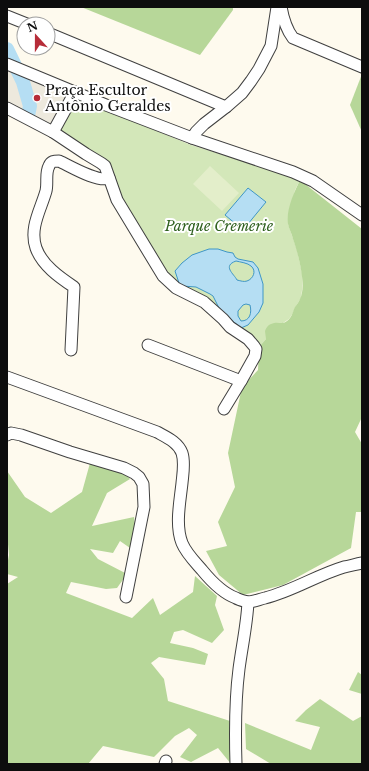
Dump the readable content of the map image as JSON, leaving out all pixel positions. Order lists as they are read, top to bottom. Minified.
{"parks":["Parque Cremerie"],"places":["Praça Escultor Antônio Geraldes"],"north":"top"}
